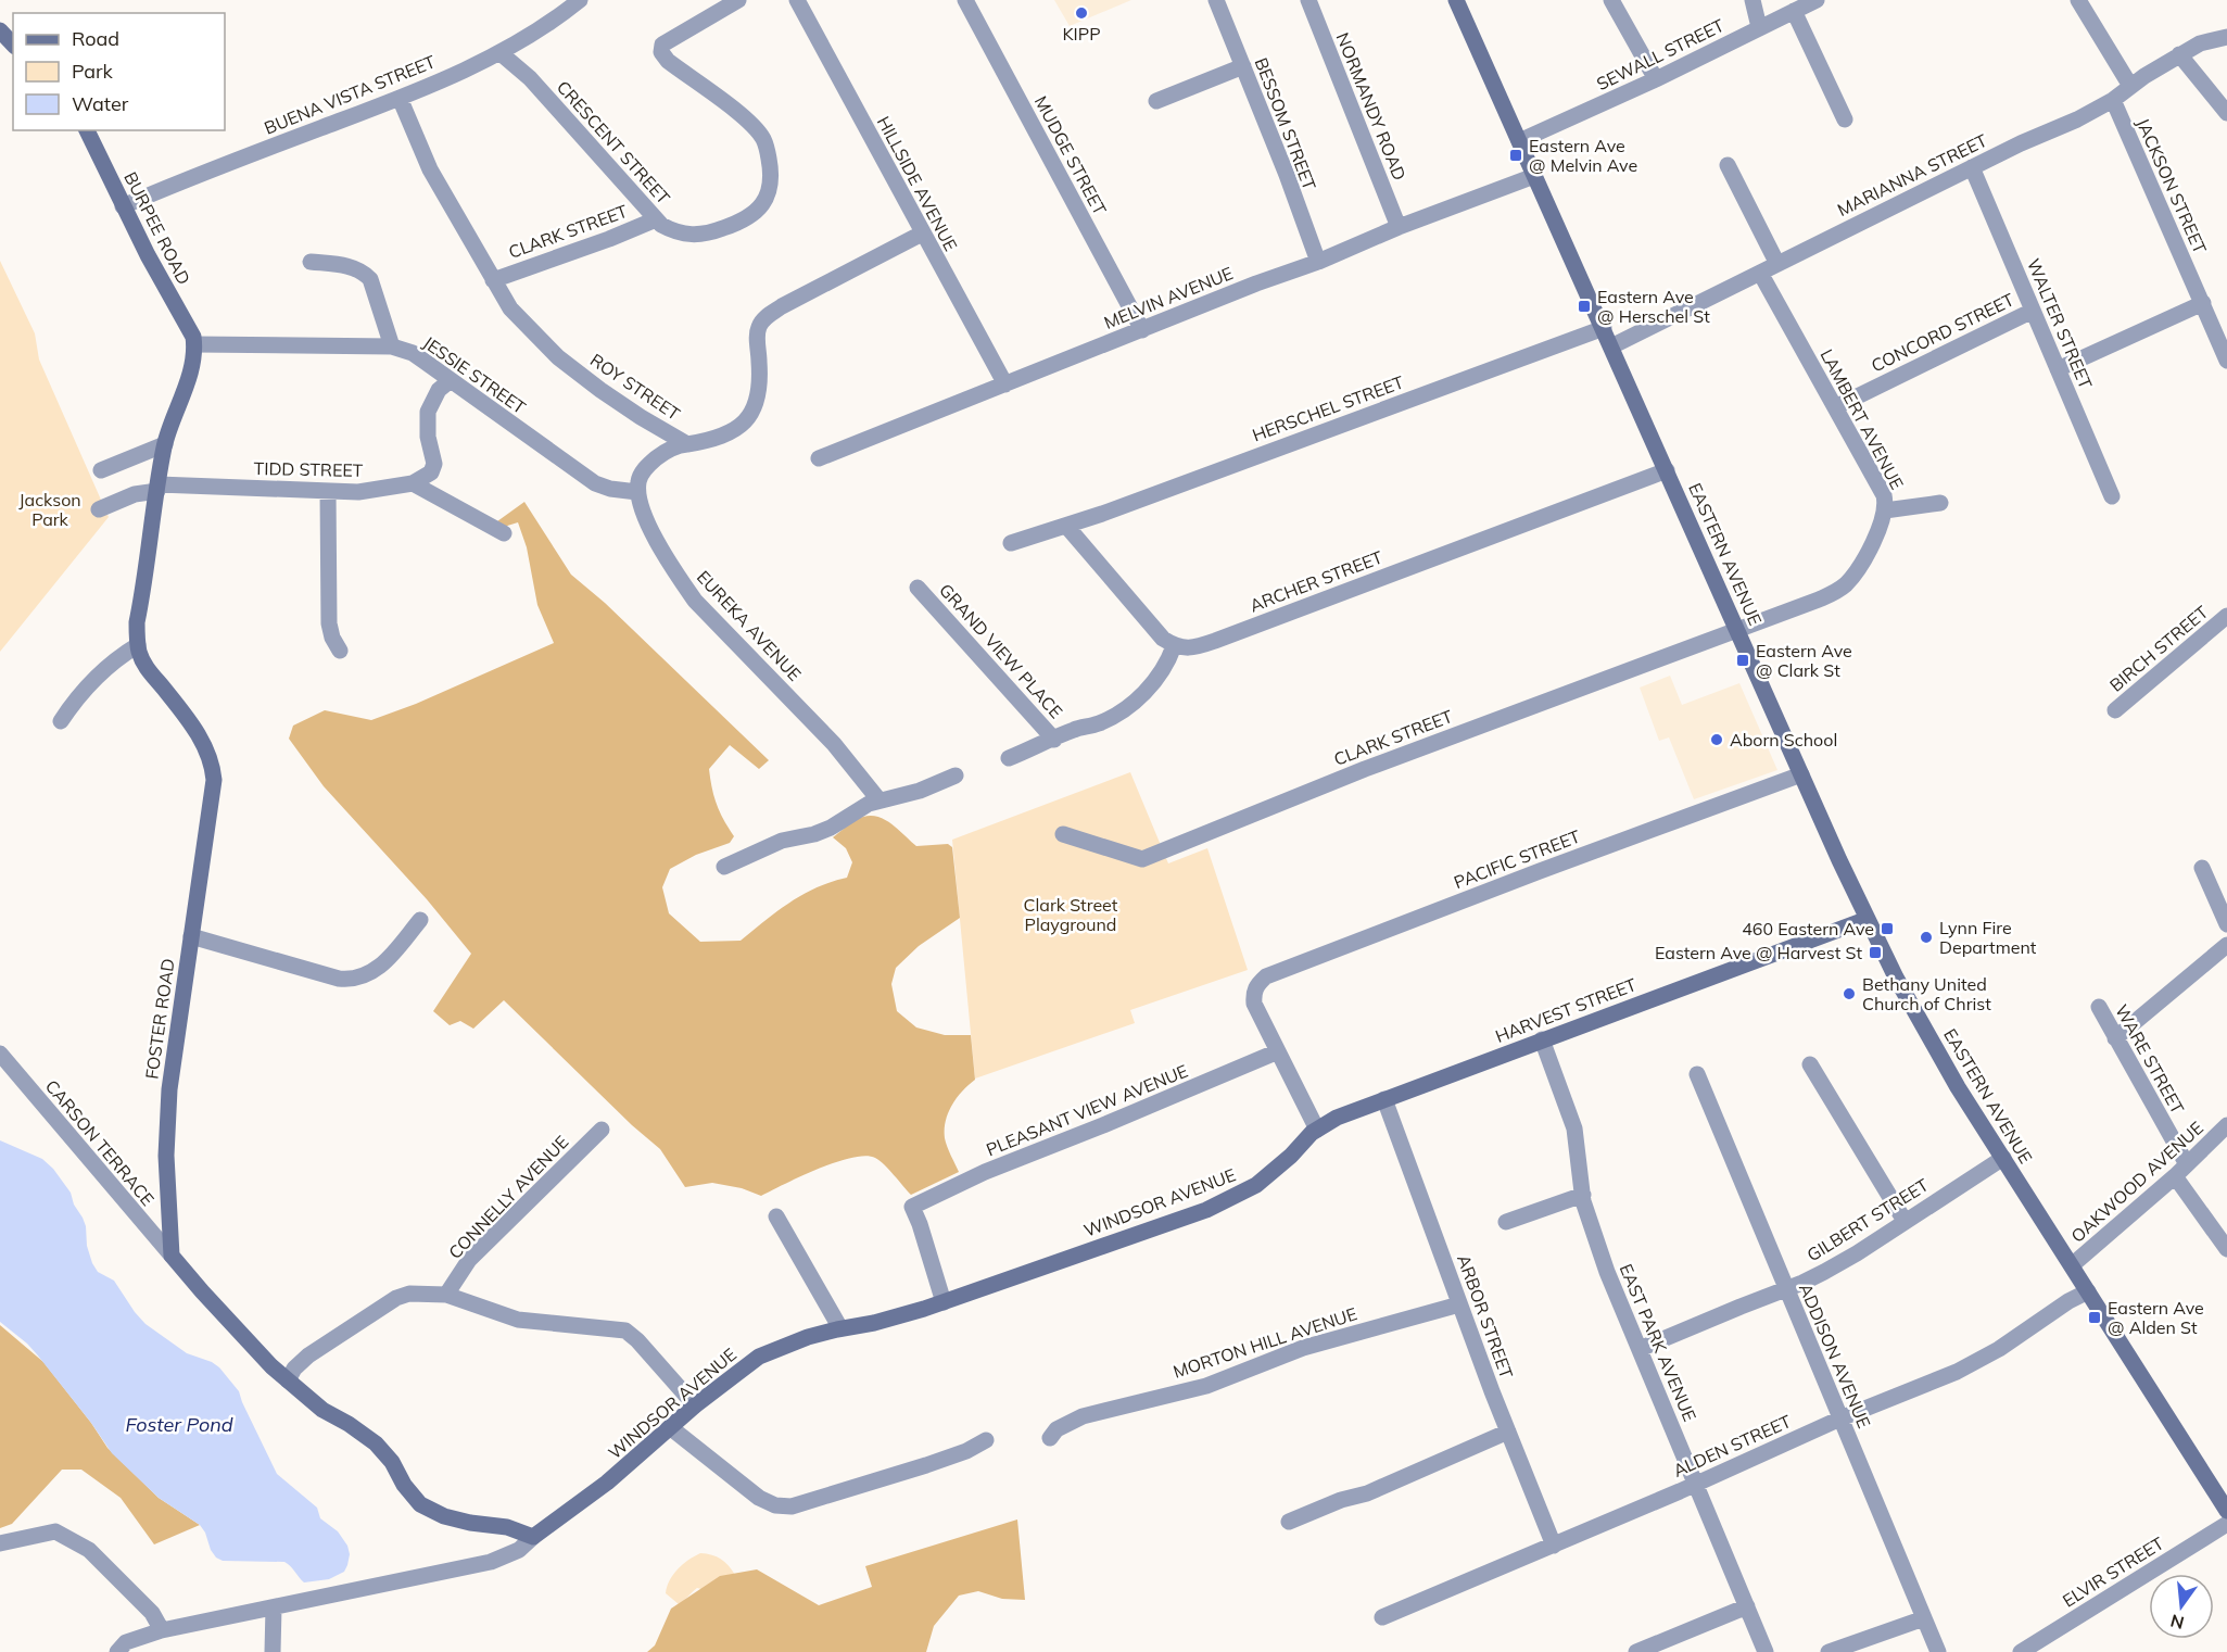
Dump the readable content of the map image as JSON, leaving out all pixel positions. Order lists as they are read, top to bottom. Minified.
{"streets":{"street":["SEWALL STREET","BUENA VISTA STREET","NORMANDY ROAD","BESSOM STREET","CRESCENT STREET","MUDGE STREET","MARIANNA STREET","HILLSIDE AVENUE","JACKSON STREET","BURPEE ROAD","CLARK STREET","MELVIN AVENUE","WALTER STREET","CONCORD STREET","JESSIE STREET","ROY STREET","HERSCHEL STREET","LAMBERT AVENUE","TIDD STREET","EASTERN AVENUE","ARCHER STREET","EUREKA AVENUE","BIRCH STREET","GRAND VIEW PLACE","PACIFIC STREET","HARVEST STREET","FOSTER ROAD","WARE STREET","PLEASANT VIEW AVENUE","CARSON TERRACE","OAKWOOD AVENUE","CONNELLY AVENUE","WINDSOR AVENUE","GILBERT STREET","ARBOR STREET","MORTON HILL AVENUE","EAST PARK AVENUE","ADDISON AVENUE","ALDEN STREET","ELVIR STREET"]},"crossings":[["SEWALL STREET","EASTERN AVENUE"],["BUENA VISTA STREET","CRESCENT STREET"],["BUENA VISTA STREET","BURPEE ROAD"],["BUENA VISTA STREET","ROY STREET"],["NORMANDY ROAD","MELVIN AVENUE"],["BESSOM STREET","MELVIN AVENUE"],["CRESCENT STREET","CLARK STREET"],["MUDGE STREET","MELVIN AVENUE"],["MARIANNA STREET","JACKSON STREET"],["MARIANNA STREET","WALTER STREET"],["MARIANNA STREET","LAMBERT AVENUE"],["MARIANNA STREET","EASTERN AVENUE"],["HILLSIDE AVENUE","MELVIN AVENUE"],["HILLSIDE AVENUE","ROY STREET"],["BURPEE ROAD","JESSIE STREET"],["BURPEE ROAD","FOSTER ROAD"],["CLARK STREET","ROY STREET"],["CLARK STREET","LAMBERT AVENUE"],["CLARK STREET","EASTERN AVENUE"],["MELVIN AVENUE","EASTERN AVENUE"],["WALTER STREET","CONCORD STREET"],["CONCORD STREET","LAMBERT AVENUE"],["JESSIE STREET","EUREKA AVENUE"],["JESSIE STREET","FOSTER ROAD"],["HERSCHEL STREET","EASTERN AVENUE"],["LAMBERT AVENUE","EASTERN AVENUE"],["TIDD STREET","FOSTER ROAD"],["EASTERN AVENUE","ARCHER STREET"],["EASTERN AVENUE","PACIFIC STREET"],["EASTERN AVENUE","HARVEST STREET"],["EASTERN AVENUE","OAKWOOD AVENUE"],["EASTERN AVENUE","GILBERT STREET"],["EASTERN AVENUE","ALDEN STREET"],["PACIFIC STREET","PLEASANT VIEW AVENUE"],["HARVEST STREET","WINDSOR AVENUE"],["HARVEST STREET","ARBOR STREET"],["HARVEST STREET","EAST PARK AVENUE"],["FOSTER ROAD","CARSON TERRACE"],["WARE STREET","OAKWOOD AVENUE"],["PLEASANT VIEW AVENUE","WINDSOR AVENUE"],["GILBERT STREET","EAST PARK AVENUE"],["GILBERT STREET","ADDISON AVENUE"],["ARBOR STREET","MORTON HILL AVENUE"],["ARBOR STREET","ALDEN STREET"],["EAST PARK AVENUE","ALDEN STREET"],["ADDISON AVENUE","ALDEN STREET"]],"water":["Foster Pond"],"parks":["Jackson Park","Clark Street Playground"],"places":{"other":["KIPP","Aborn School","Lynn Fire Department","Bethany United Church of Christ"],"transit":["Eastern Ave @ Melvin Ave","Eastern Ave @ Herschel St","Eastern Ave @ Clark St","460 Eastern Ave","Eastern Ave @ Harvest St","Eastern Ave @ Alden St"]},"legend":["Road","Park","Water"],"north":"bottom"}
